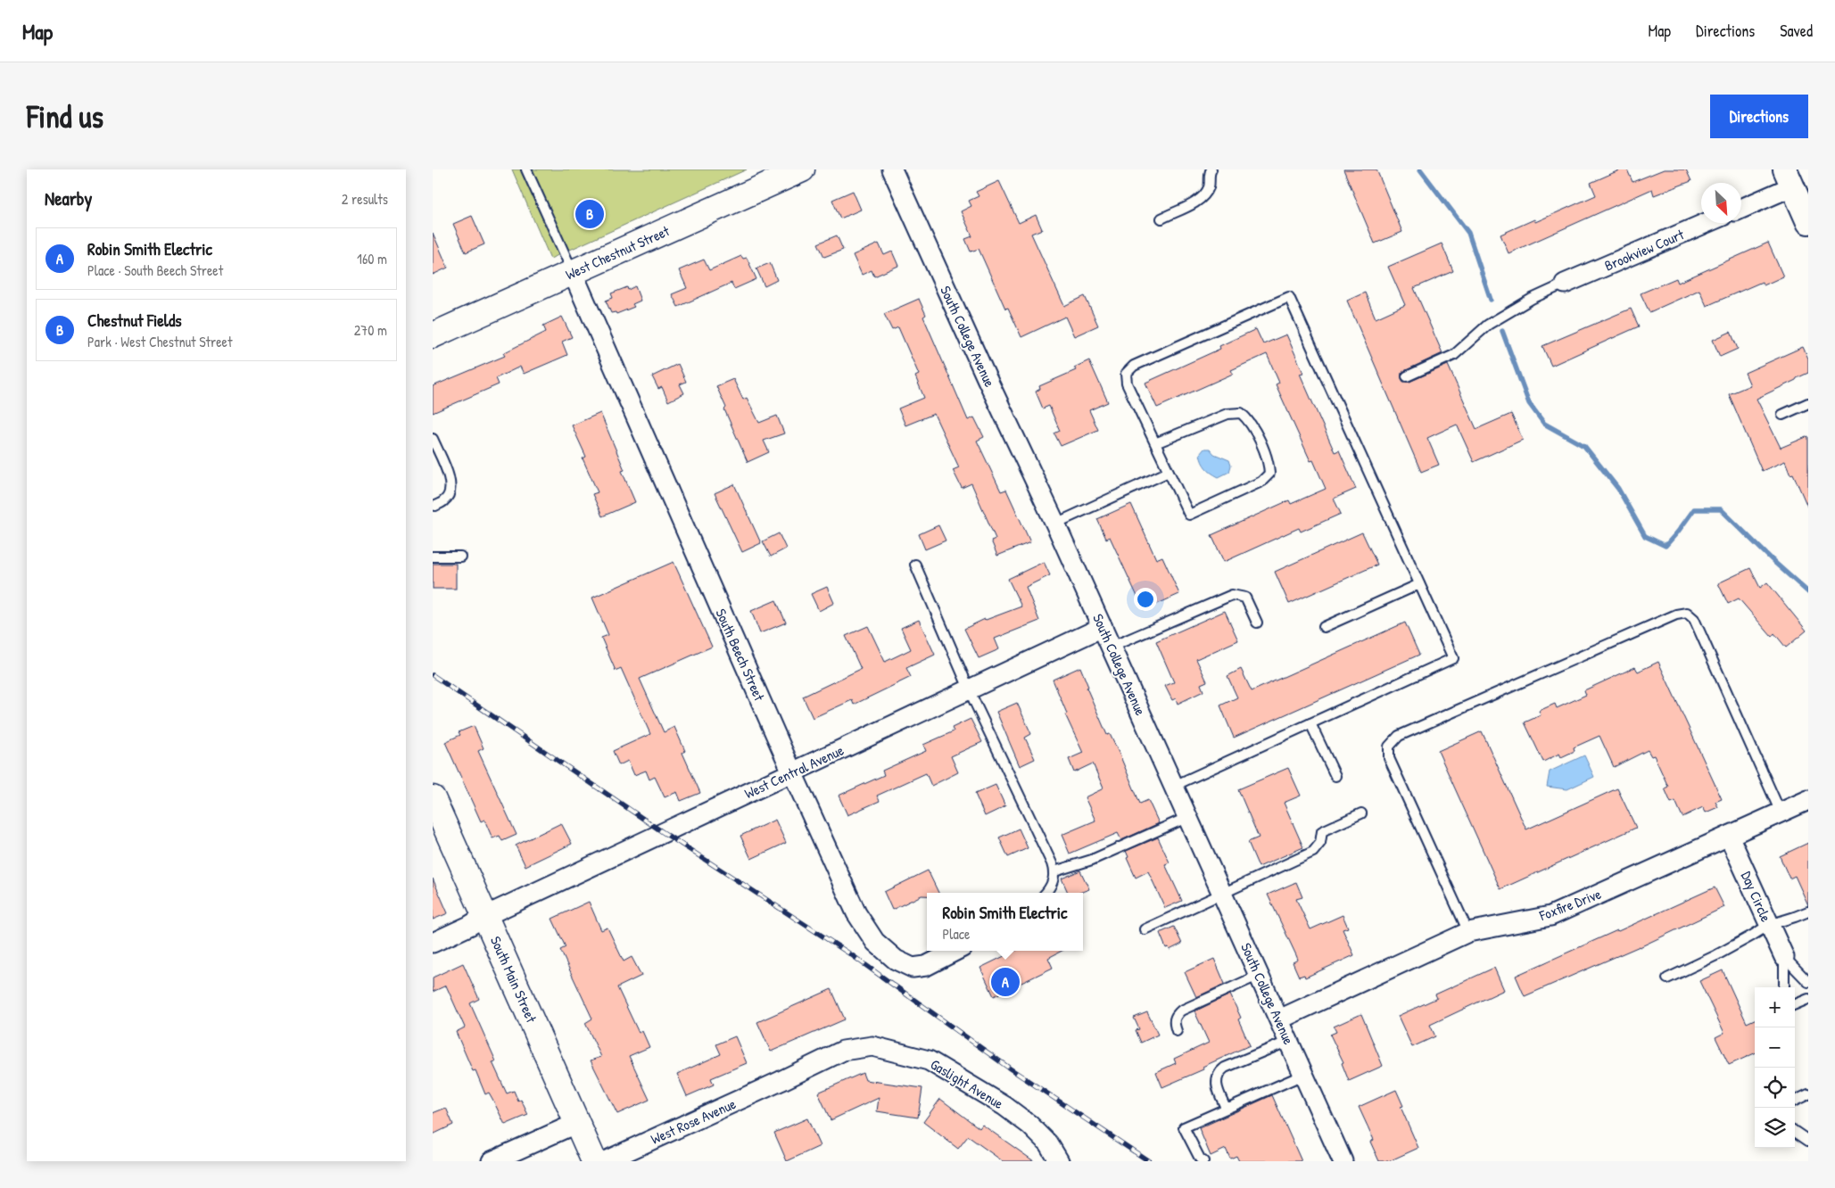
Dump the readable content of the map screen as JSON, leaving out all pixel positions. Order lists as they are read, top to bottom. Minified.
{"streets":{"main road":["West Chestnut Street","South Main Street"],"street":["Brookview Court","South College Avenue","South Beech Street","West Central Avenue","Day Circle","Foxfire Drive","Gaslight Avenue","West Rose Avenue"]},"crossings":[["West Chestnut Street","South Beech Street"],["South College Avenue","West Central Avenue"],["South College Avenue","Foxfire Drive"],["South Beech Street","West Central Avenue"],["West Central Avenue","South Main Street"],["Day Circle","Foxfire Drive"],["Gaslight Avenue","West Rose Avenue"]],"north":"bottom right","page":{"header":"Map","nav":["Map","Directions","Saved"],"buttons":"Directions","title":"Find us","heading":["Nearby","2 results"],"pins":["B","A"],"list":[{"mark":"A","name":"Robin Smith Electric","note":"Place · South Beech Street","value":"160 m"},{"mark":"B","name":"Chestnut Fields","note":"Park · West Chestnut Street","value":"270 m"}],"popup":["Robin Smith Electric","Place"],"map_buttons":["+","−"]}}
